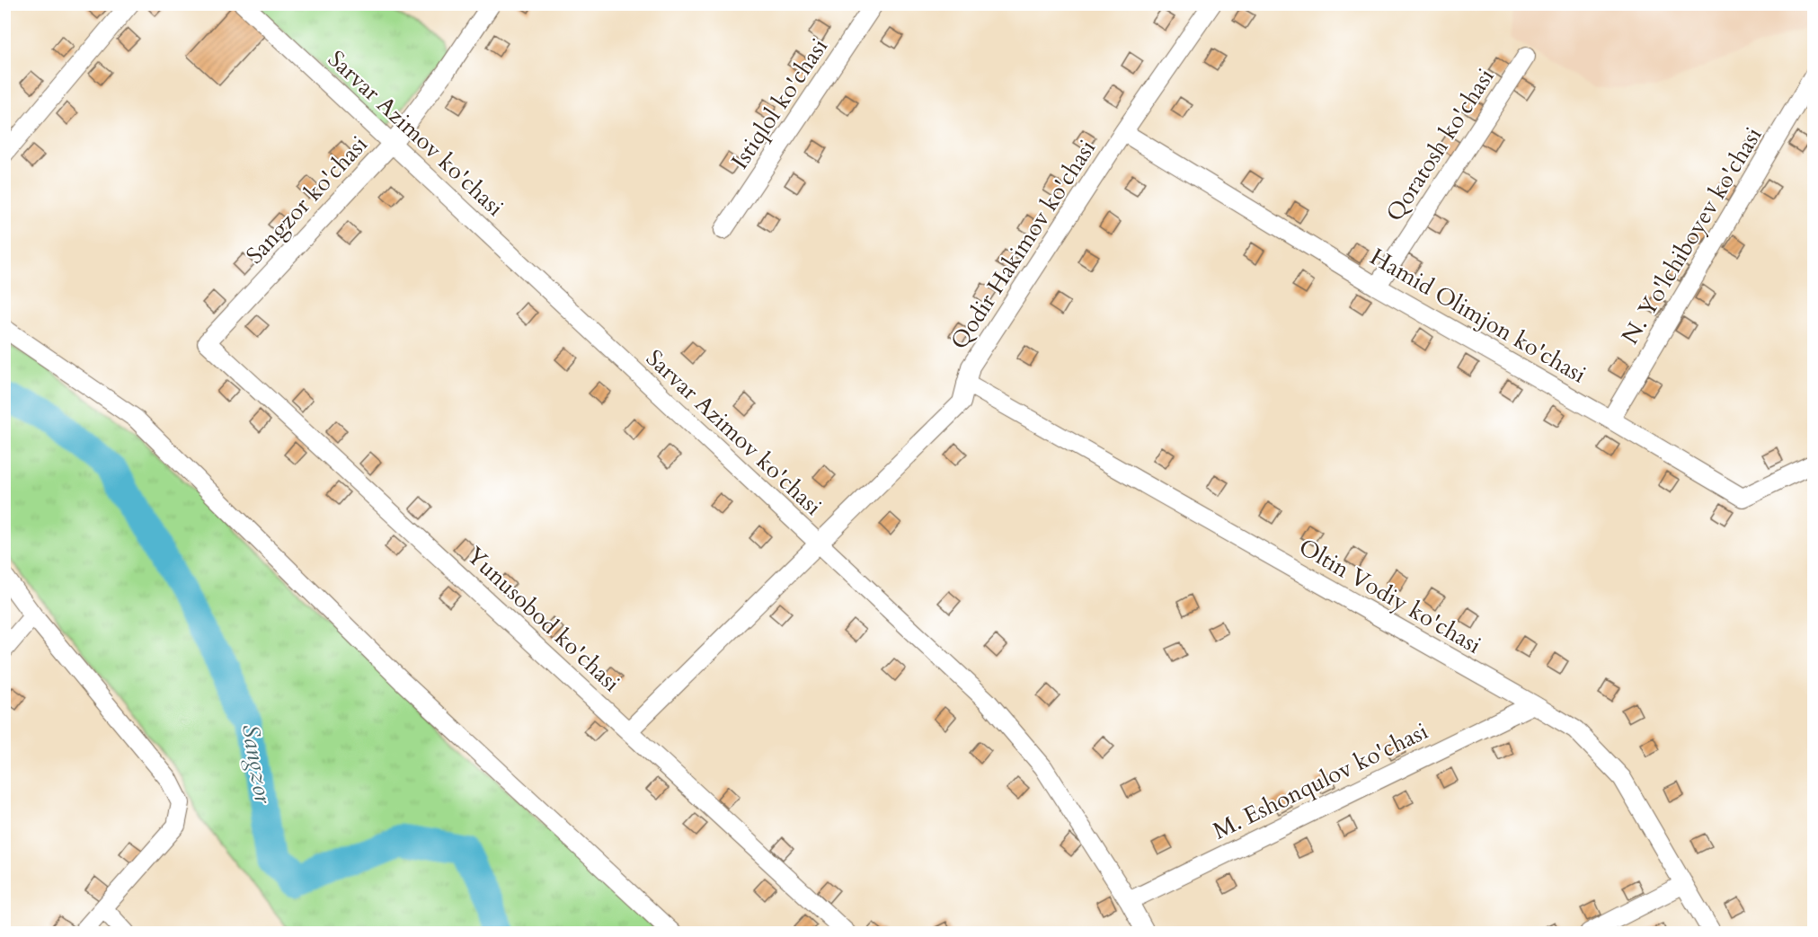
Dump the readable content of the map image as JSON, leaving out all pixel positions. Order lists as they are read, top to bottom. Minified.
{"streets":{"street":["Istiqlol ko'chasi","Sarvar Azimov ko'chasi","Qoratosh ko'chasi","Sangzor ko'chasi","N. Yo'lchiboyev ko'chasi","Qodir Hakimov ko'chasi","Hamid Olimjon ko'chasi","Oltin Vodiy ko'chasi","Yunusobod ko'chasi","M. Eshonqulov ko'chasi"]},"crossings":[["Sarvar Azimov ko'chasi","Sangzor ko'chasi"],["Sarvar Azimov ko'chasi","Qodir Hakimov ko'chasi"],["Sarvar Azimov ko'chasi","M. Eshonqulov ko'chasi"],["Qoratosh ko'chasi","Hamid Olimjon ko'chasi"],["Sangzor ko'chasi","Yunusobod ko'chasi"],["N. Yo'lchiboyev ko'chasi","Hamid Olimjon ko'chasi"],["Qodir Hakimov ko'chasi","Hamid Olimjon ko'chasi"],["Qodir Hakimov ko'chasi","Oltin Vodiy ko'chasi"],["Qodir Hakimov ko'chasi","Yunusobod ko'chasi"],["Oltin Vodiy ko'chasi","M. Eshonqulov ko'chasi"]],"water":["Sangzor"]}
